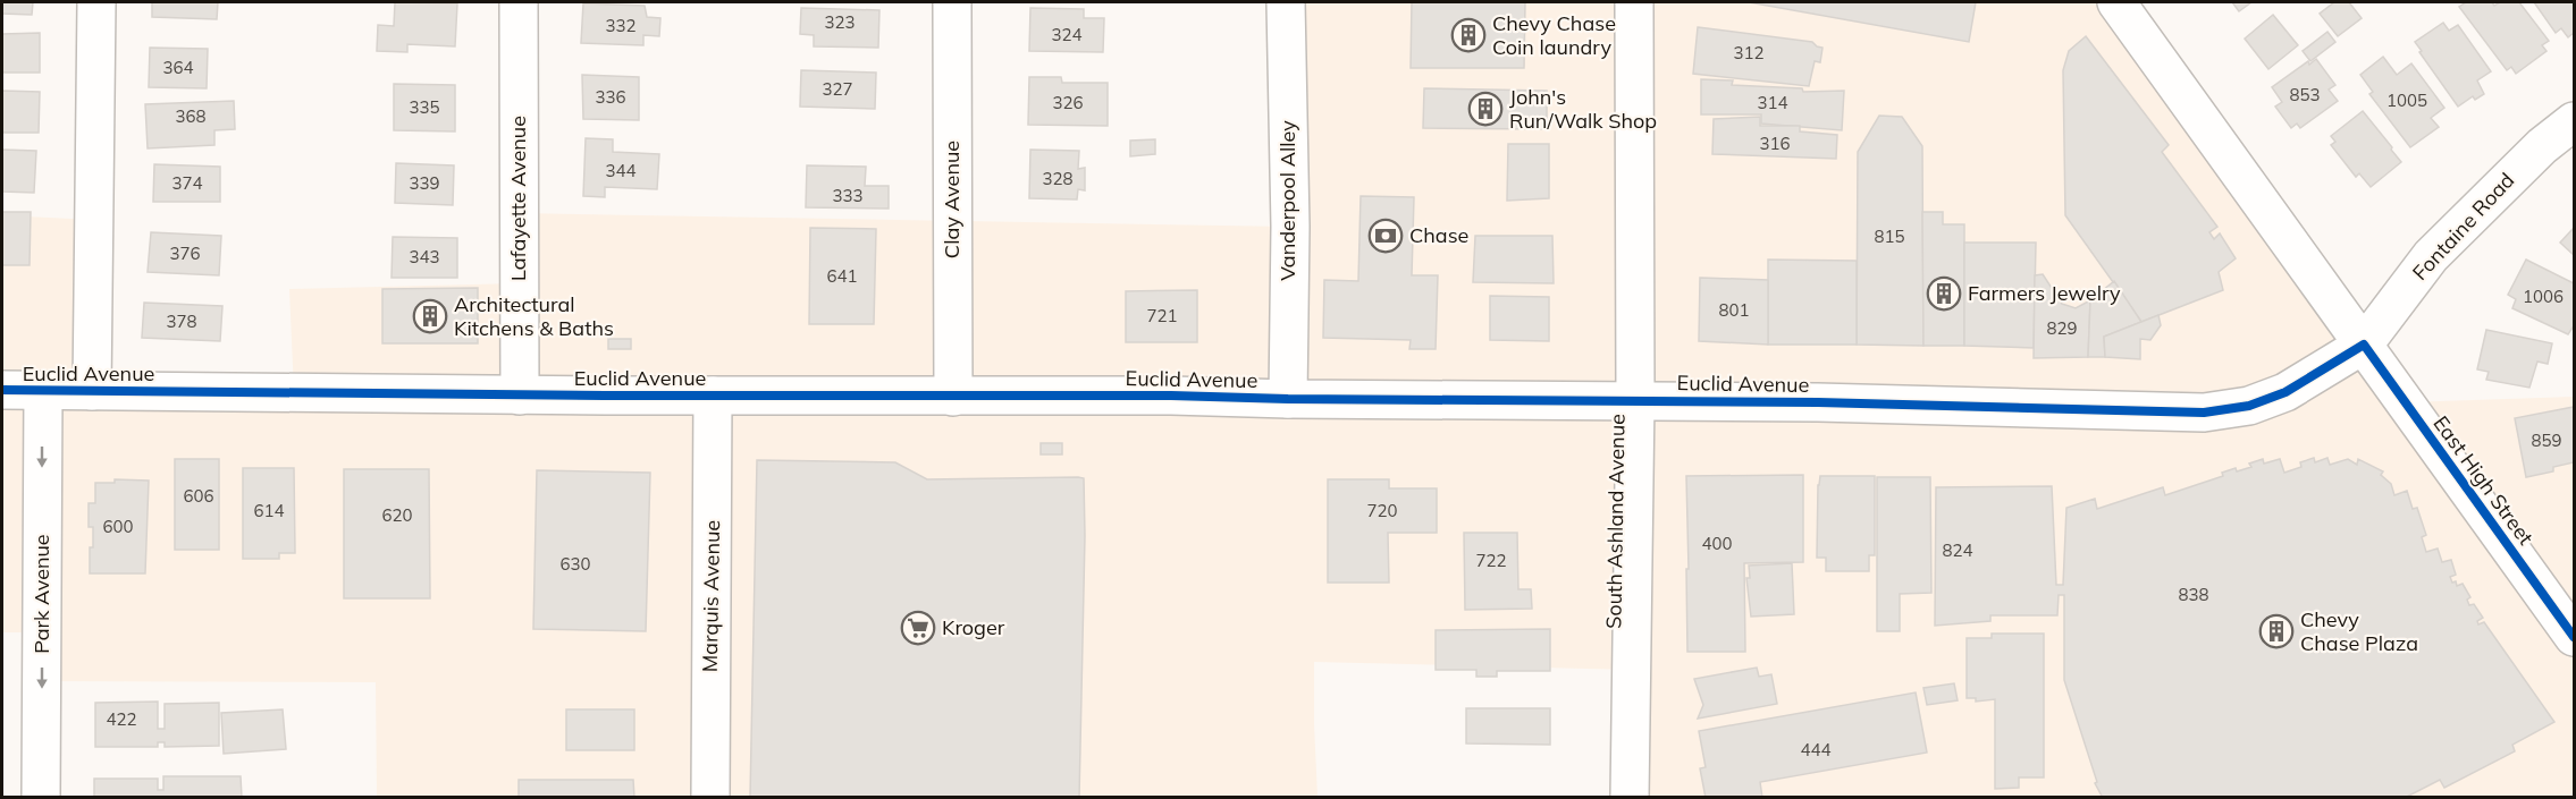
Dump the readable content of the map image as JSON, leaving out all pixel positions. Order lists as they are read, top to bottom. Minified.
{"streets":{"street":["Lafayette Avenue","Clay Avenue","Vanderpool Alley","Fontaine Road","Euclid Avenue","East High Street","South Ashland Avenue","Park Avenue","Marquis Avenue"]},"crossings":[["Lafayette Avenue","Euclid Avenue"],["Clay Avenue","Euclid Avenue"],["Vanderpool Alley","Euclid Avenue"],["Fontaine Road","Euclid Avenue"],["Fontaine Road","East High Street"],["Euclid Avenue","East High Street"],["Euclid Avenue","South Ashland Avenue"],["Euclid Avenue","Park Avenue"],["Euclid Avenue","Marquis Avenue"]],"one_way":["Park Avenue"],"places":{"building":["Chevy Chase Coin laundry","John's Run/Walk Shop","Farmers Jewelry","Architectural Kitchens & Baths","Chevy Chase Plaza"],"bank":["Chase"],"supermarket":["Kroger"]},"house_numbers":["323","332","324","312","364","327","853","336","1005","326","314","335","368","316","344","328","374","339","333","815","376","343","641","1006","801","721","378","829","859","606","614","720","620","600","400","824","722","630","838","422","444"]}
